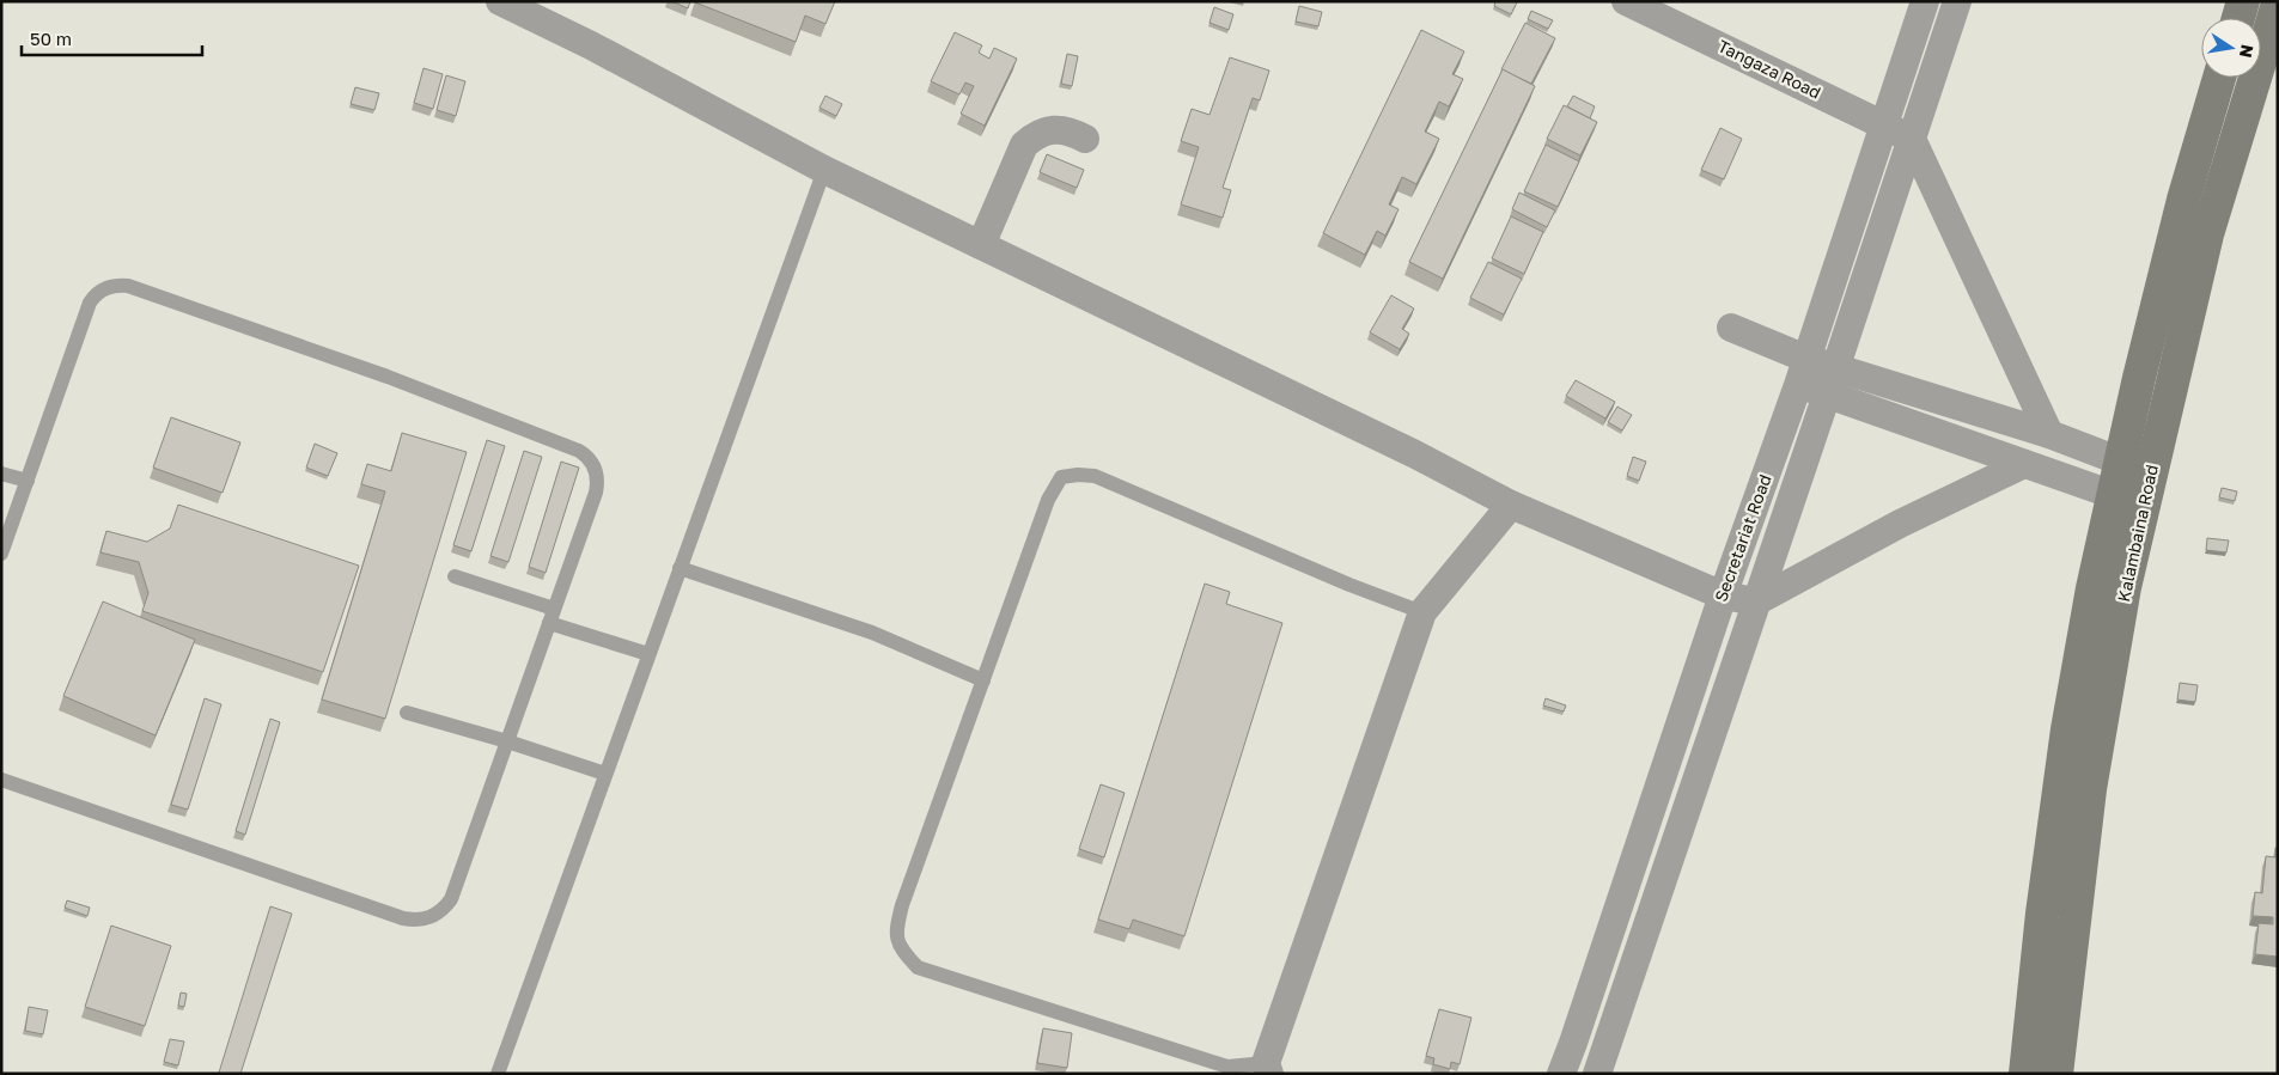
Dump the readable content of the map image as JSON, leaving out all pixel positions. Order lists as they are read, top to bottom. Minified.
{"streets":{"main road":["Kalambaina Road"],"street":["Tangaza Road","Secretariat Road"]},"crossings":[["Tangaza Road","Secretariat Road"]],"scale_bar":"50 m","north":"right"}
